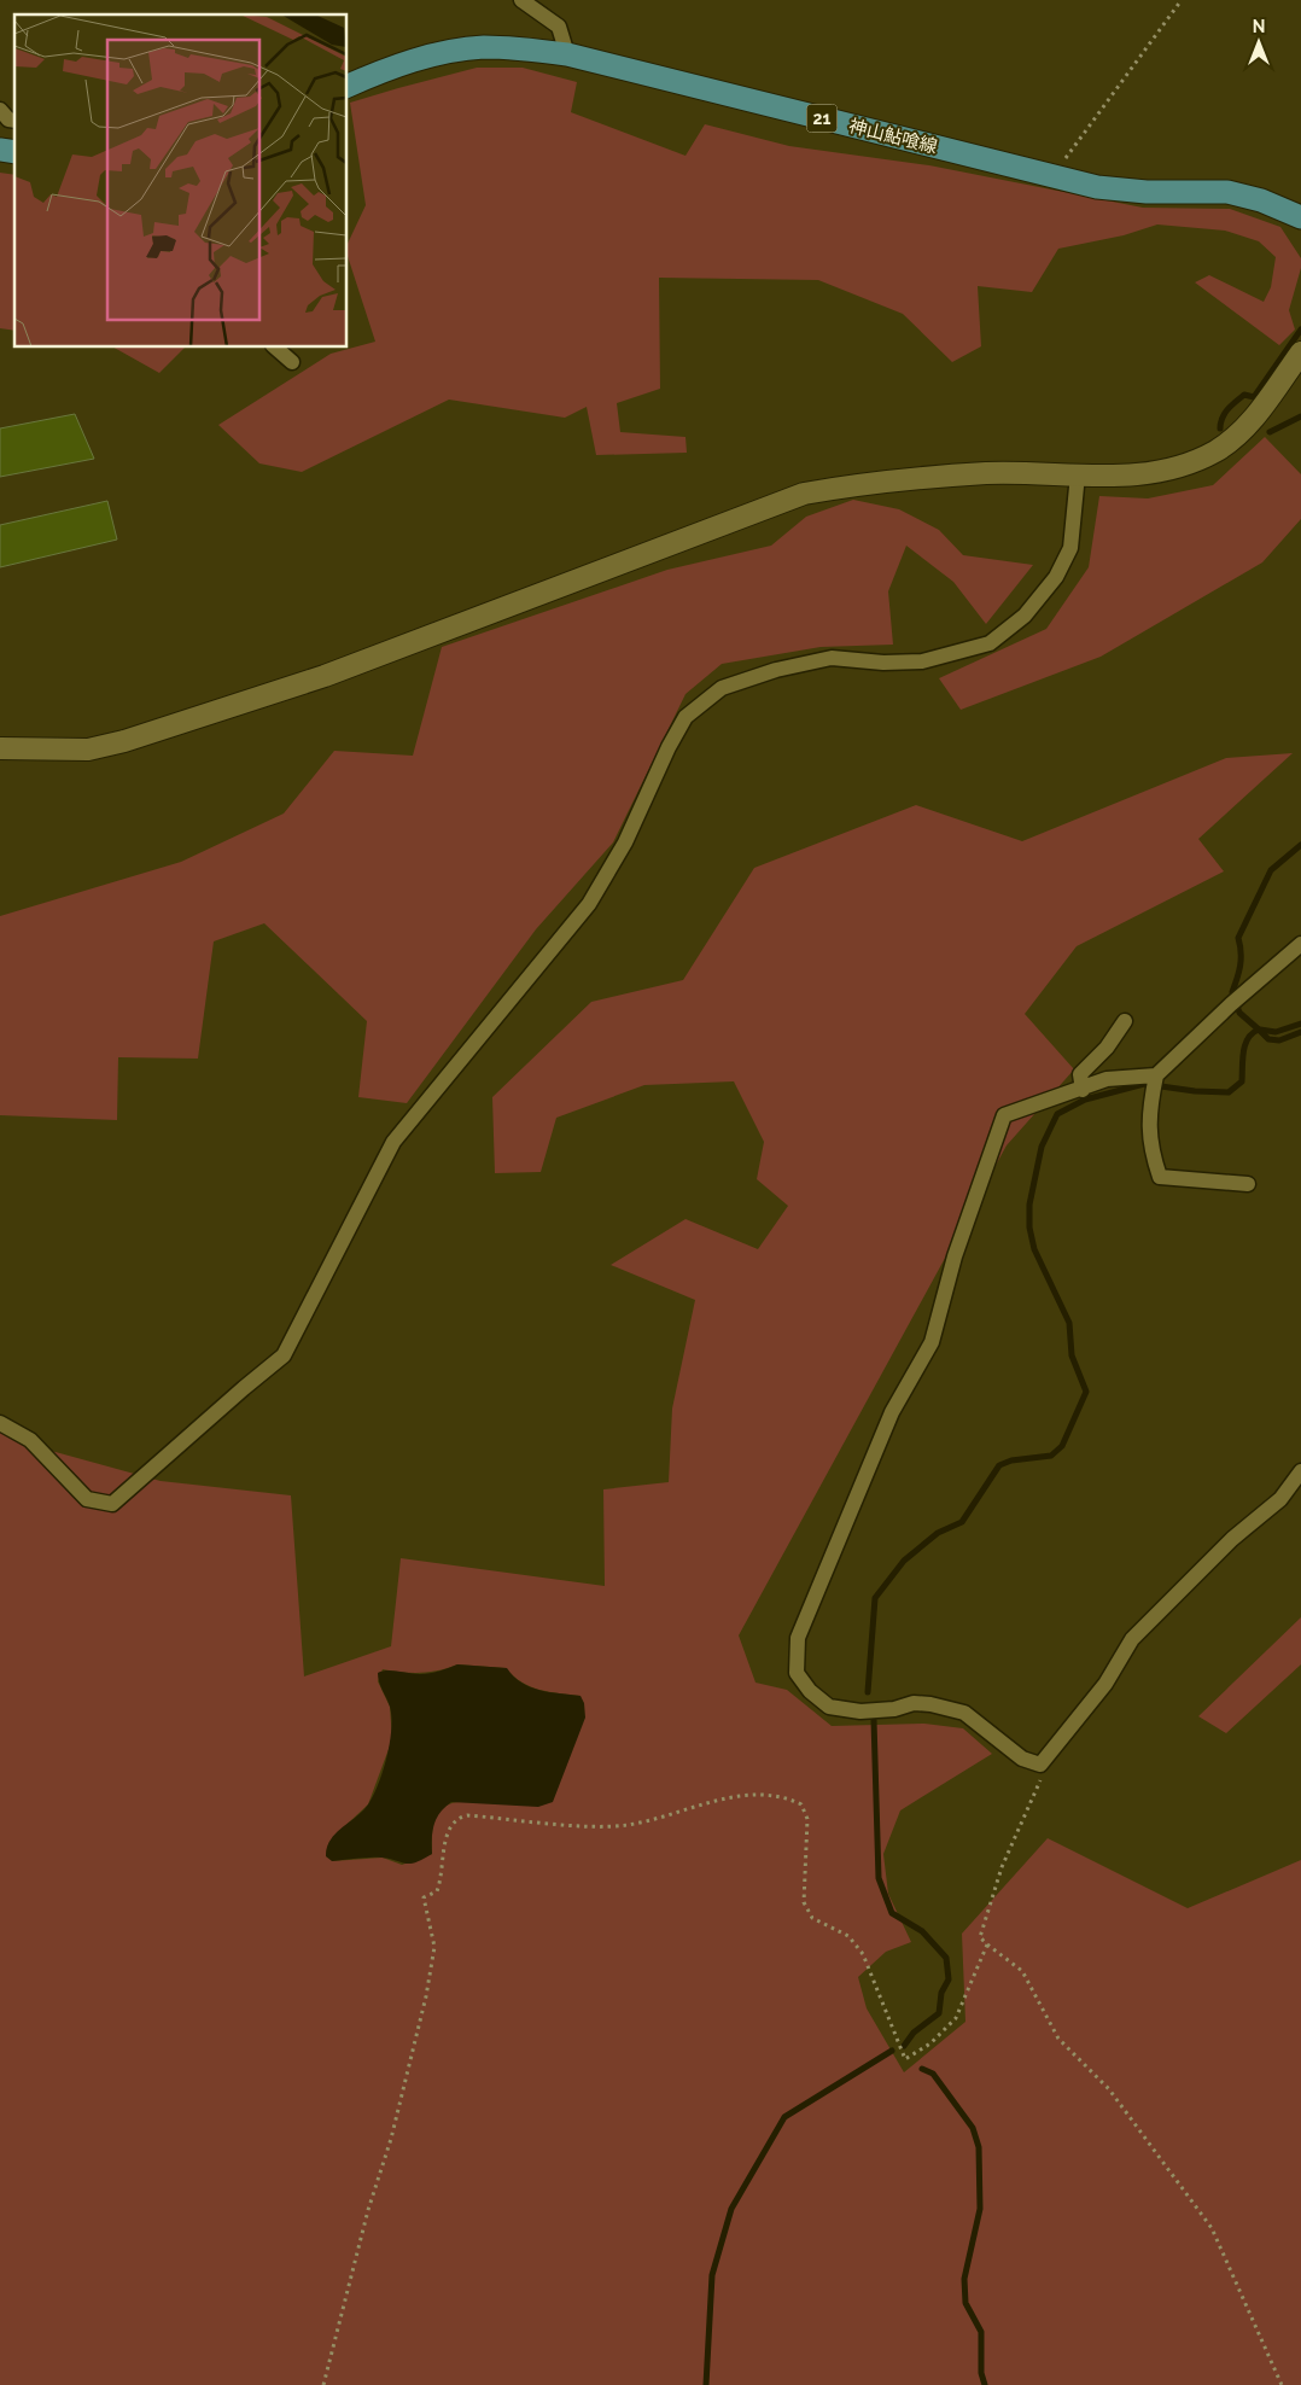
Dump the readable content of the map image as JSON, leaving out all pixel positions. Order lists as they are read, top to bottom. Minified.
{"streets":{"main road":["21","神山鮎喰線"]},"north":"top"}
